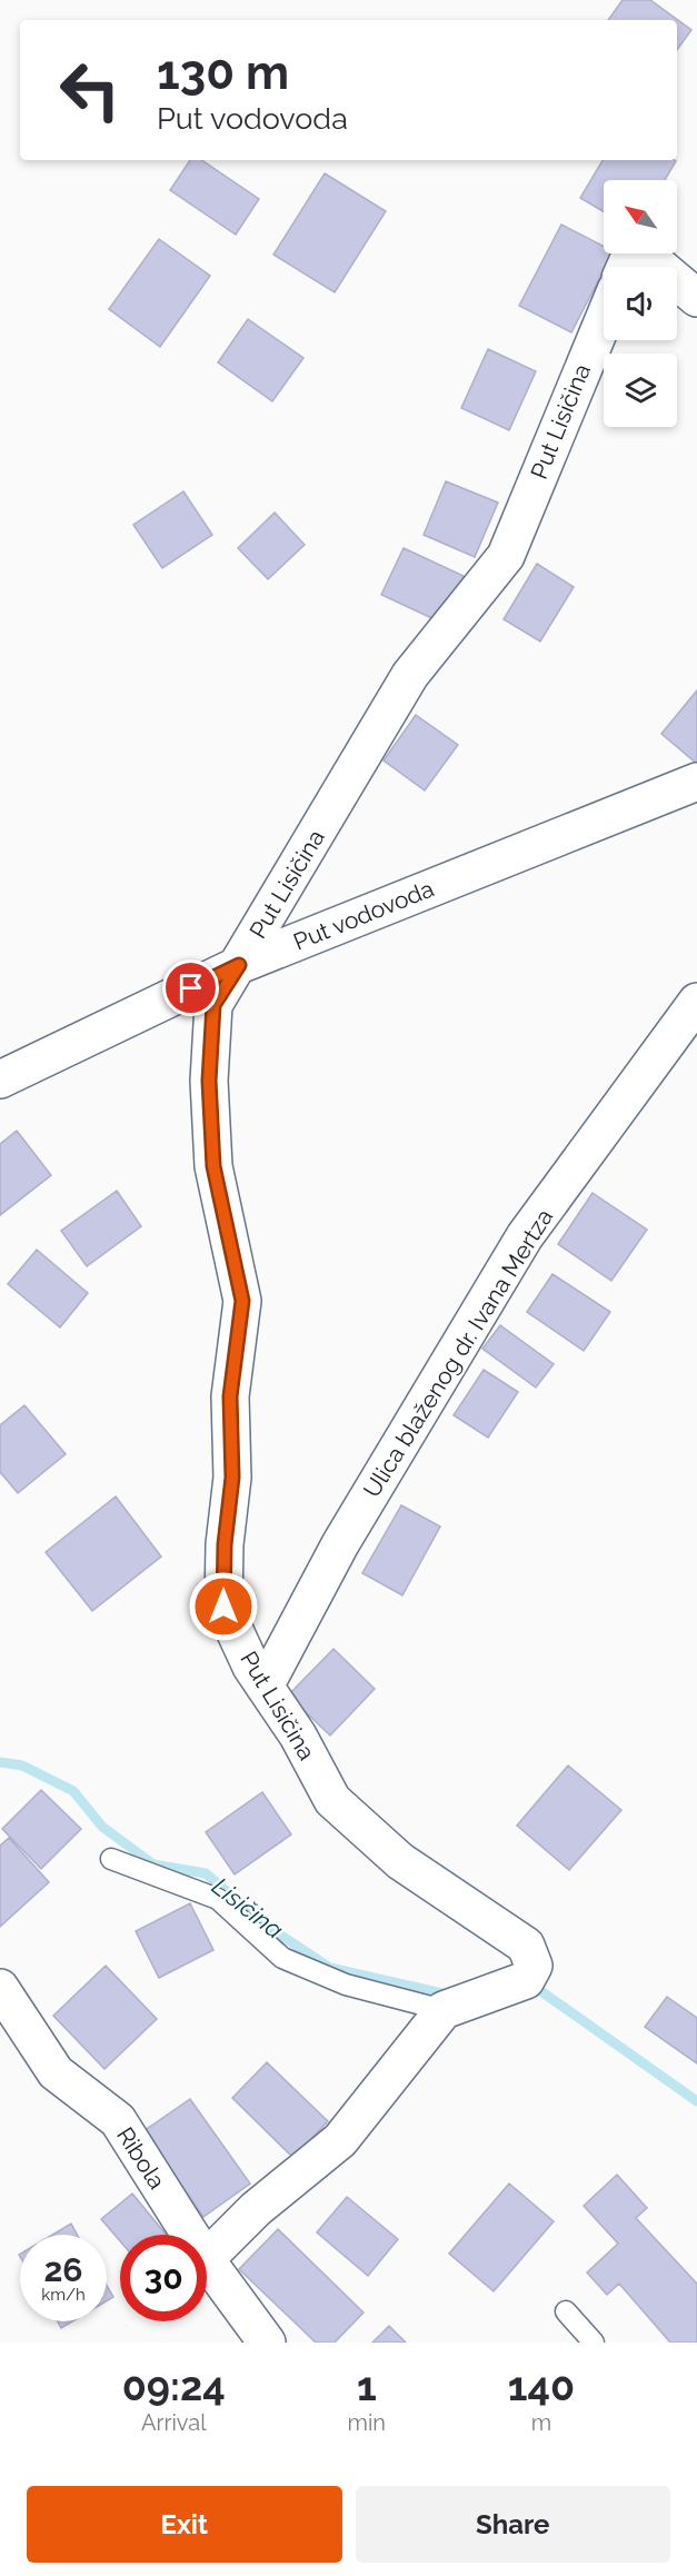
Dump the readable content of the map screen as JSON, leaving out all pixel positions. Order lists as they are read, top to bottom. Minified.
{"streets":{"street":["Put Lisičina","Put vodovoda","Ulica blaženog dr. Ivana Mertza","Ribola"]},"crossings":[["Put Lisičina","Put vodovoda"],["Put Lisičina","Ulica blaženog dr. Ivana Mertza"]],"water":["Lisičina"],"north":"top left","page":{"turn":["130 m","Put vodovoda"],"speed":"26 km/h","limit":"30","eta":["09:24","Arrival","1","min","140","m"],"buttons":["Exit","Share"]}}
